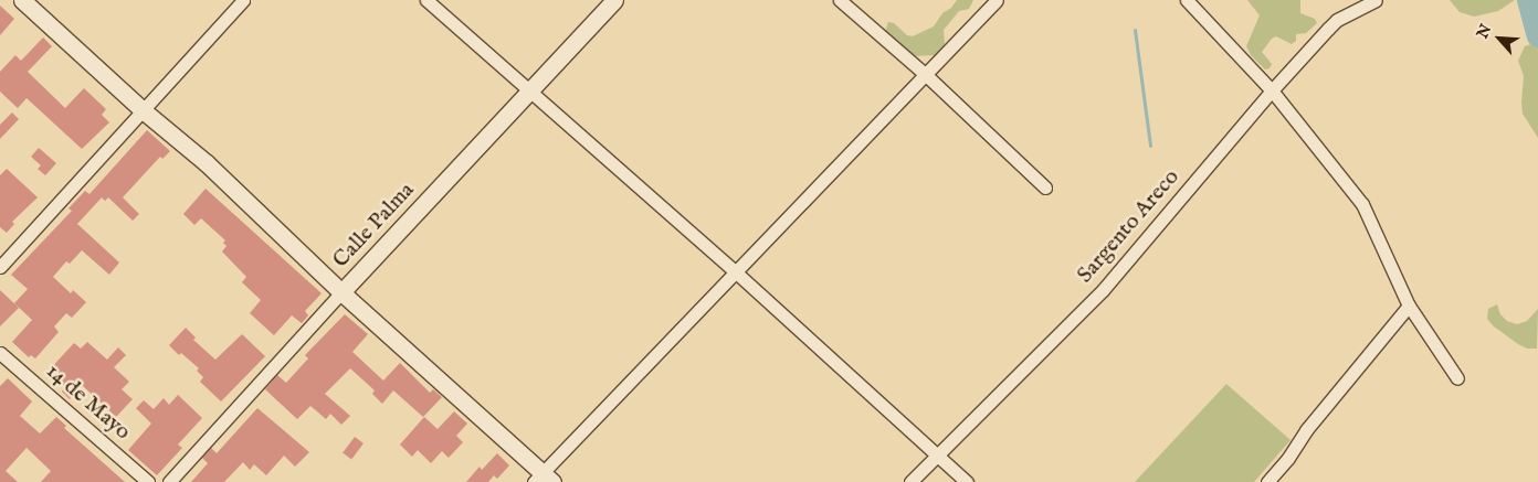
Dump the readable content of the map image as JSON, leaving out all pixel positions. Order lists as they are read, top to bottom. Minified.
{"streets":{"street":["Calle Palma","Sargento Areco","14 de Mayo"]},"north":"top left"}
